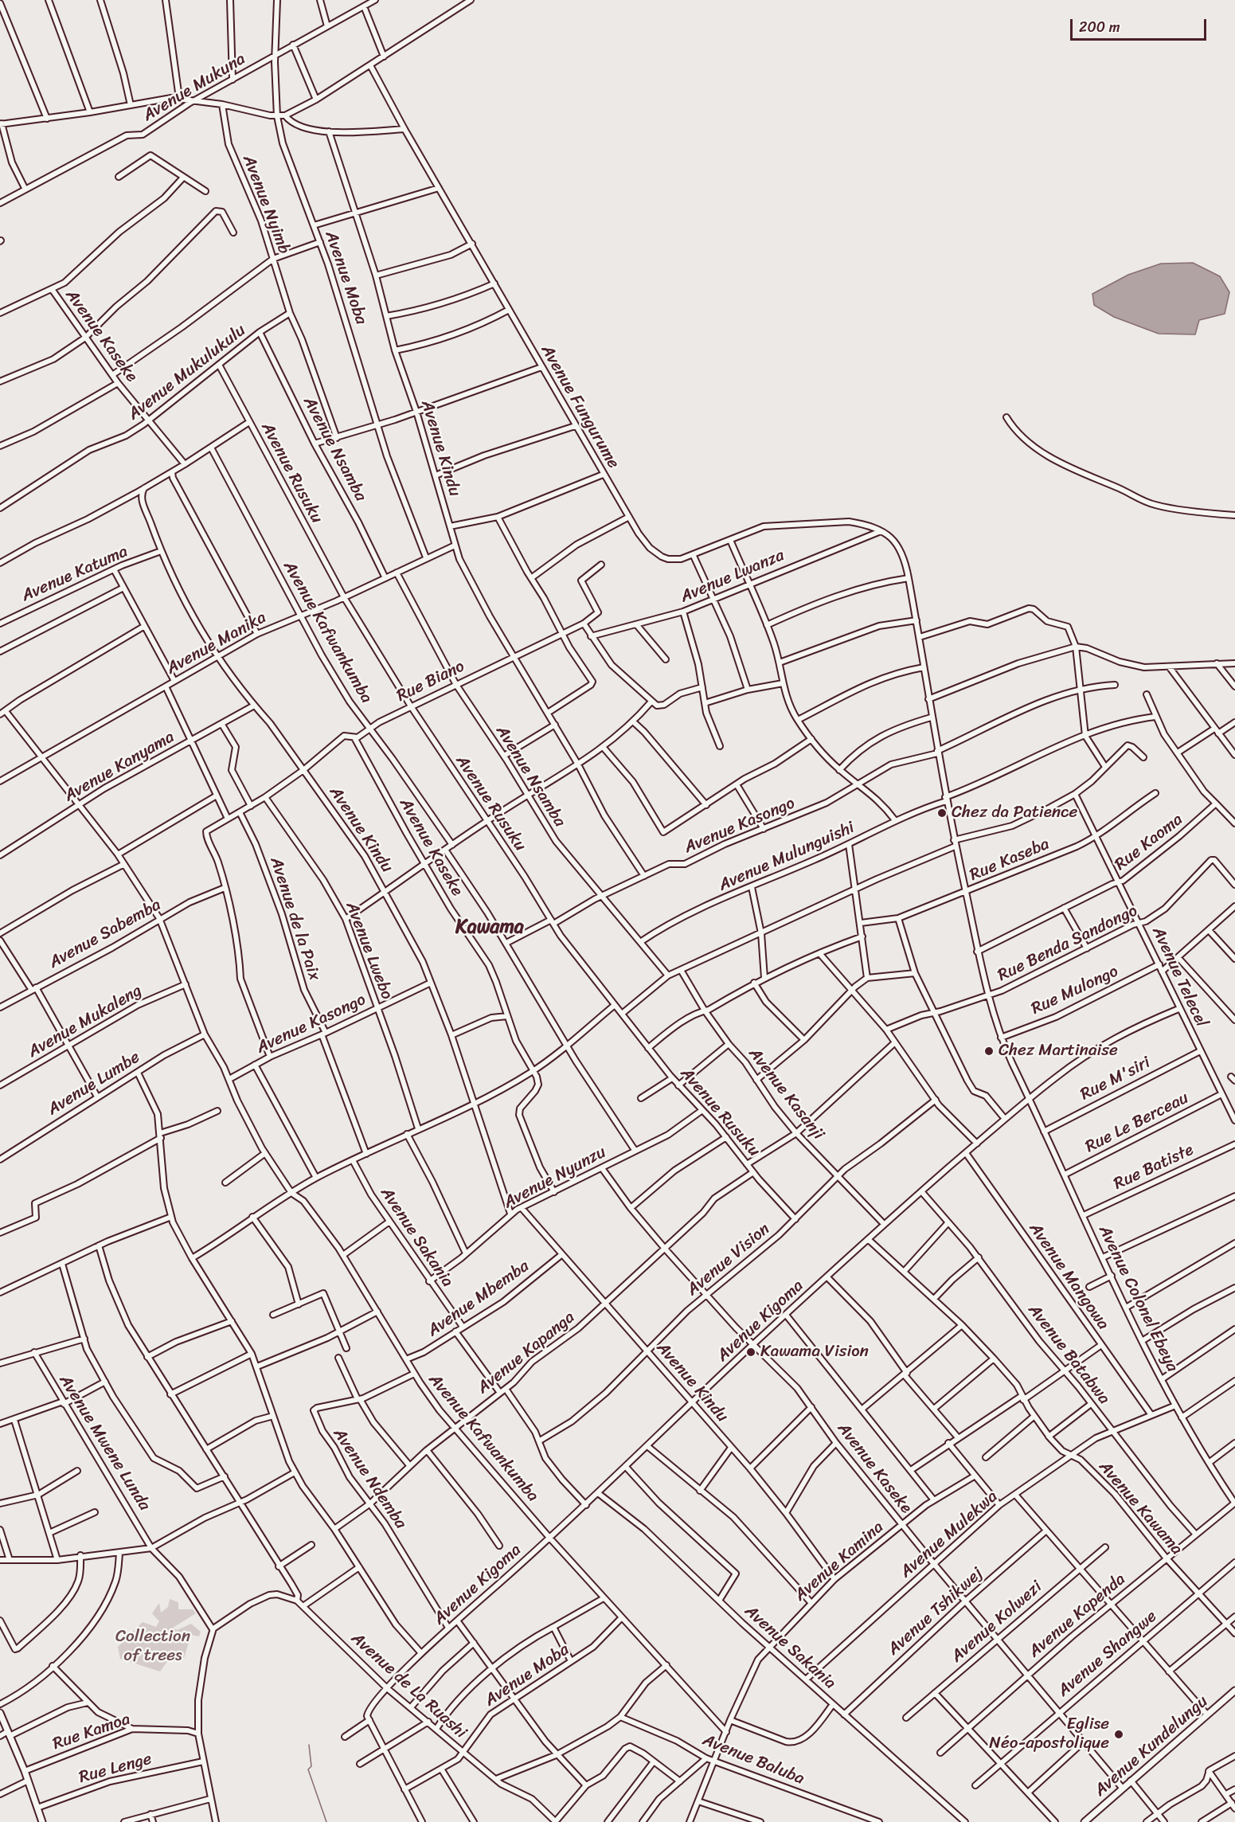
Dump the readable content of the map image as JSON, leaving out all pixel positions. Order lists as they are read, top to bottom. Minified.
{"streets":{"street":["Avenue Mukuna","Avenue Nyimb","Avenue Moba","Avenue Kaseke","Avenue Mukulukulu","Avenue Fungurume","Avenue Kindu","Avenue Nsamba","Avenue Rusuku","Avenue Katuma","Avenue Lwanza","Avenue Kafwankumba","Avenue Manika","Rue Biano","Avenue Kanyama","Avenue Kasongo","Rue Kaoma","Avenue Mulunguishi","Rue Kaseba","Avenue de la Paix","Avenue Sabemba","Rue Benda Sandongo","Avenue Lwebo","Avenue Telecel","Rue Mulongo","Avenue Mukaleng","Rue M'siri","Avenue Lumbe","Avenue Kasanji","Rue Le Berceau","Rue Batiste","Avenue Nyunzu","Avenue Sakania","Avenue Vision","Avenue Mangowa","Avenue Mbemba","Avenue Colonel Ebeya","Avenue Kigoma","Avenue Kapanga","Avenue Batabwa","Avenue Mwene Lunda","Avenue Ndemba","Avenue Kawama","Avenue Mulekwa","Avenue Kamina","Avenue Tshikwej","Avenue Kapenda","Avenue Kolwezi","Avenue Shangwe","Avenue de La Ruashi","Rue Kamoa","Avenue Kundelungu","Avenue Baluba","Rue Lenge"]},"crossings":[["Avenue Mukuna","Avenue Moba"],["Avenue Nyimb","Avenue Mukulukulu"],["Avenue Moba","Avenue Kafwankumba"],["Avenue Moba","Avenue Manika"],["Avenue Moba","Avenue de La Ruashi"],["Avenue Kaseke","Avenue Mukulukulu"],["Avenue Kaseke","Rue Biano"],["Avenue Kaseke","Avenue Nyunzu"],["Avenue Kaseke","Avenue Vision"],["Avenue Kaseke","Avenue Kigoma"],["Avenue Kaseke","Avenue Kapanga"],["Avenue Kaseke","Avenue Mulekwa"],["Avenue Kaseke","Avenue Kamina"],["Avenue Kaseke","Avenue Tshikwej"],["Avenue Kaseke","Avenue Kapenda"],["Avenue Kaseke","Avenue Kolwezi"],["Avenue Kaseke","Avenue Shangwe"],["Avenue Kaseke","Avenue Kundelungu"],["Avenue Mukulukulu","Avenue Nsamba"],["Avenue Mukulukulu","Avenue Rusuku"],["Avenue Fungurume","Avenue Lwanza"],["Avenue Fungurume","Avenue Colonel Ebeya"],["Avenue Kindu","Avenue Katuma"],["Avenue Kindu","Avenue Manika"],["Avenue Kindu","Rue Biano"],["Avenue Kindu","Avenue Kanyama"],["Avenue Kindu","Avenue Kasongo"],["Avenue Kindu","Avenue Nyunzu"],["Avenue Kindu","Avenue Vision"],["Avenue Kindu","Avenue Mbemba"],["Avenue Kindu","Avenue Kigoma"],["Avenue Kindu","Avenue Kapanga"],["Avenue Kindu","Avenue Kamina"],["Avenue Nsamba","Avenue Manika"],["Avenue Nsamba","Rue Biano"],["Avenue Nsamba","Avenue Kasongo"],["Avenue Nsamba","Avenue Mulunguishi"],["Avenue Rusuku","Avenue Manika"],["Avenue Rusuku","Rue Biano"],["Avenue Rusuku","Avenue Kasongo"],["Avenue Rusuku","Avenue Nyunzu"],["Avenue Rusuku","Avenue Vision"],["Avenue Rusuku","Avenue Kapanga"],["Avenue Lwanza","Avenue Colonel Ebeya"],["Avenue Kafwankumba","Avenue Manika"],["Avenue Kafwankumba","Rue Biano"],["Avenue Kafwankumba","Avenue Kanyama"],["Avenue Kafwankumba","Avenue Kasongo"],["Avenue Kafwankumba","Avenue Sabemba"],["Avenue Kafwankumba","Avenue Mukaleng"],["Avenue Kafwankumba","Avenue Lumbe"],["Avenue Kafwankumba","Avenue Mbemba"],["Avenue Kafwankumba","Avenue Kigoma"],["Avenue Kafwankumba","Avenue Kapanga"],["Avenue Kafwankumba","Avenue Ndemba"],["Avenue Kafwankumba","Avenue Kamina"],["Rue Biano","Avenue de la Paix"],["Rue Biano","Avenue Sabemba"],["Rue Biano","Avenue Lwebo"],["Avenue Kasongo","Avenue de la Paix"],["Avenue Kasongo","Avenue Lwebo"],["Avenue Kasongo","Avenue Colonel Ebeya"],["Rue Kaoma","Avenue Telecel"],["Rue Kaoma","Avenue Colonel Ebeya"],["Avenue Mulunguishi","Avenue Colonel Ebeya"],["Rue Kaseba","Avenue Telecel"],["Rue Kaseba","Avenue Colonel Ebeya"],["Rue Benda Sandongo","Avenue Telecel"],["Rue Benda Sandongo","Avenue Colonel Ebeya"],["Avenue Telecel","Rue Mulongo"],["Avenue Telecel","Rue M'siri"],["Avenue Telecel","Rue Le Berceau"],["Avenue Telecel","Avenue Kigoma"],["Rue Mulongo","Avenue Colonel Ebeya"],["Rue M'siri","Avenue Colonel Ebeya"],["Avenue Kasanji","Avenue Vision"],["Avenue Kasanji","Avenue Kigoma"],["Rue Le Berceau","Avenue Colonel Ebeya"],["Rue Batiste","Avenue Colonel Ebeya"],["Avenue Nyunzu","Avenue Sakania"],["Avenue Sakania","Avenue Mbemba"],["Avenue Sakania","Avenue Kigoma"],["Avenue Sakania","Avenue Mulekwa"],["Avenue Sakania","Avenue Kamina"],["Avenue Sakania","Avenue Tshikwej"],["Avenue Mangowa","Avenue Kigoma"],["Avenue Mangowa","Avenue Mulekwa"],["Avenue Colonel Ebeya","Avenue Kigoma"],["Avenue Colonel Ebeya","Avenue Mulekwa"],["Avenue Colonel Ebeya","Avenue Kapenda"],["Avenue Kigoma","Avenue Batabwa"],["Avenue Kigoma","Avenue Ndemba"],["Avenue Kigoma","Avenue Kawama"],["Avenue Kigoma","Avenue de La Ruashi"],["Avenue Kapanga","Avenue Ndemba"],["Avenue Batabwa","Avenue Mulekwa"],["Avenue Batabwa","Avenue Kapenda"],["Avenue Mwene Lunda","Avenue de La Ruashi"],["Avenue Kawama","Avenue Mulekwa"],["Avenue Kawama","Avenue Kapenda"],["Avenue Kawama","Avenue Shangwe"],["Avenue Kamina","Avenue Baluba"]],"districts":["Kawama"],"parks":["Collection of trees"],"places":["Chez da Patience","Chez Martinaise","Kawama Vision","Eglise Néo-apostolique"],"scale_bar":"200 m"}
